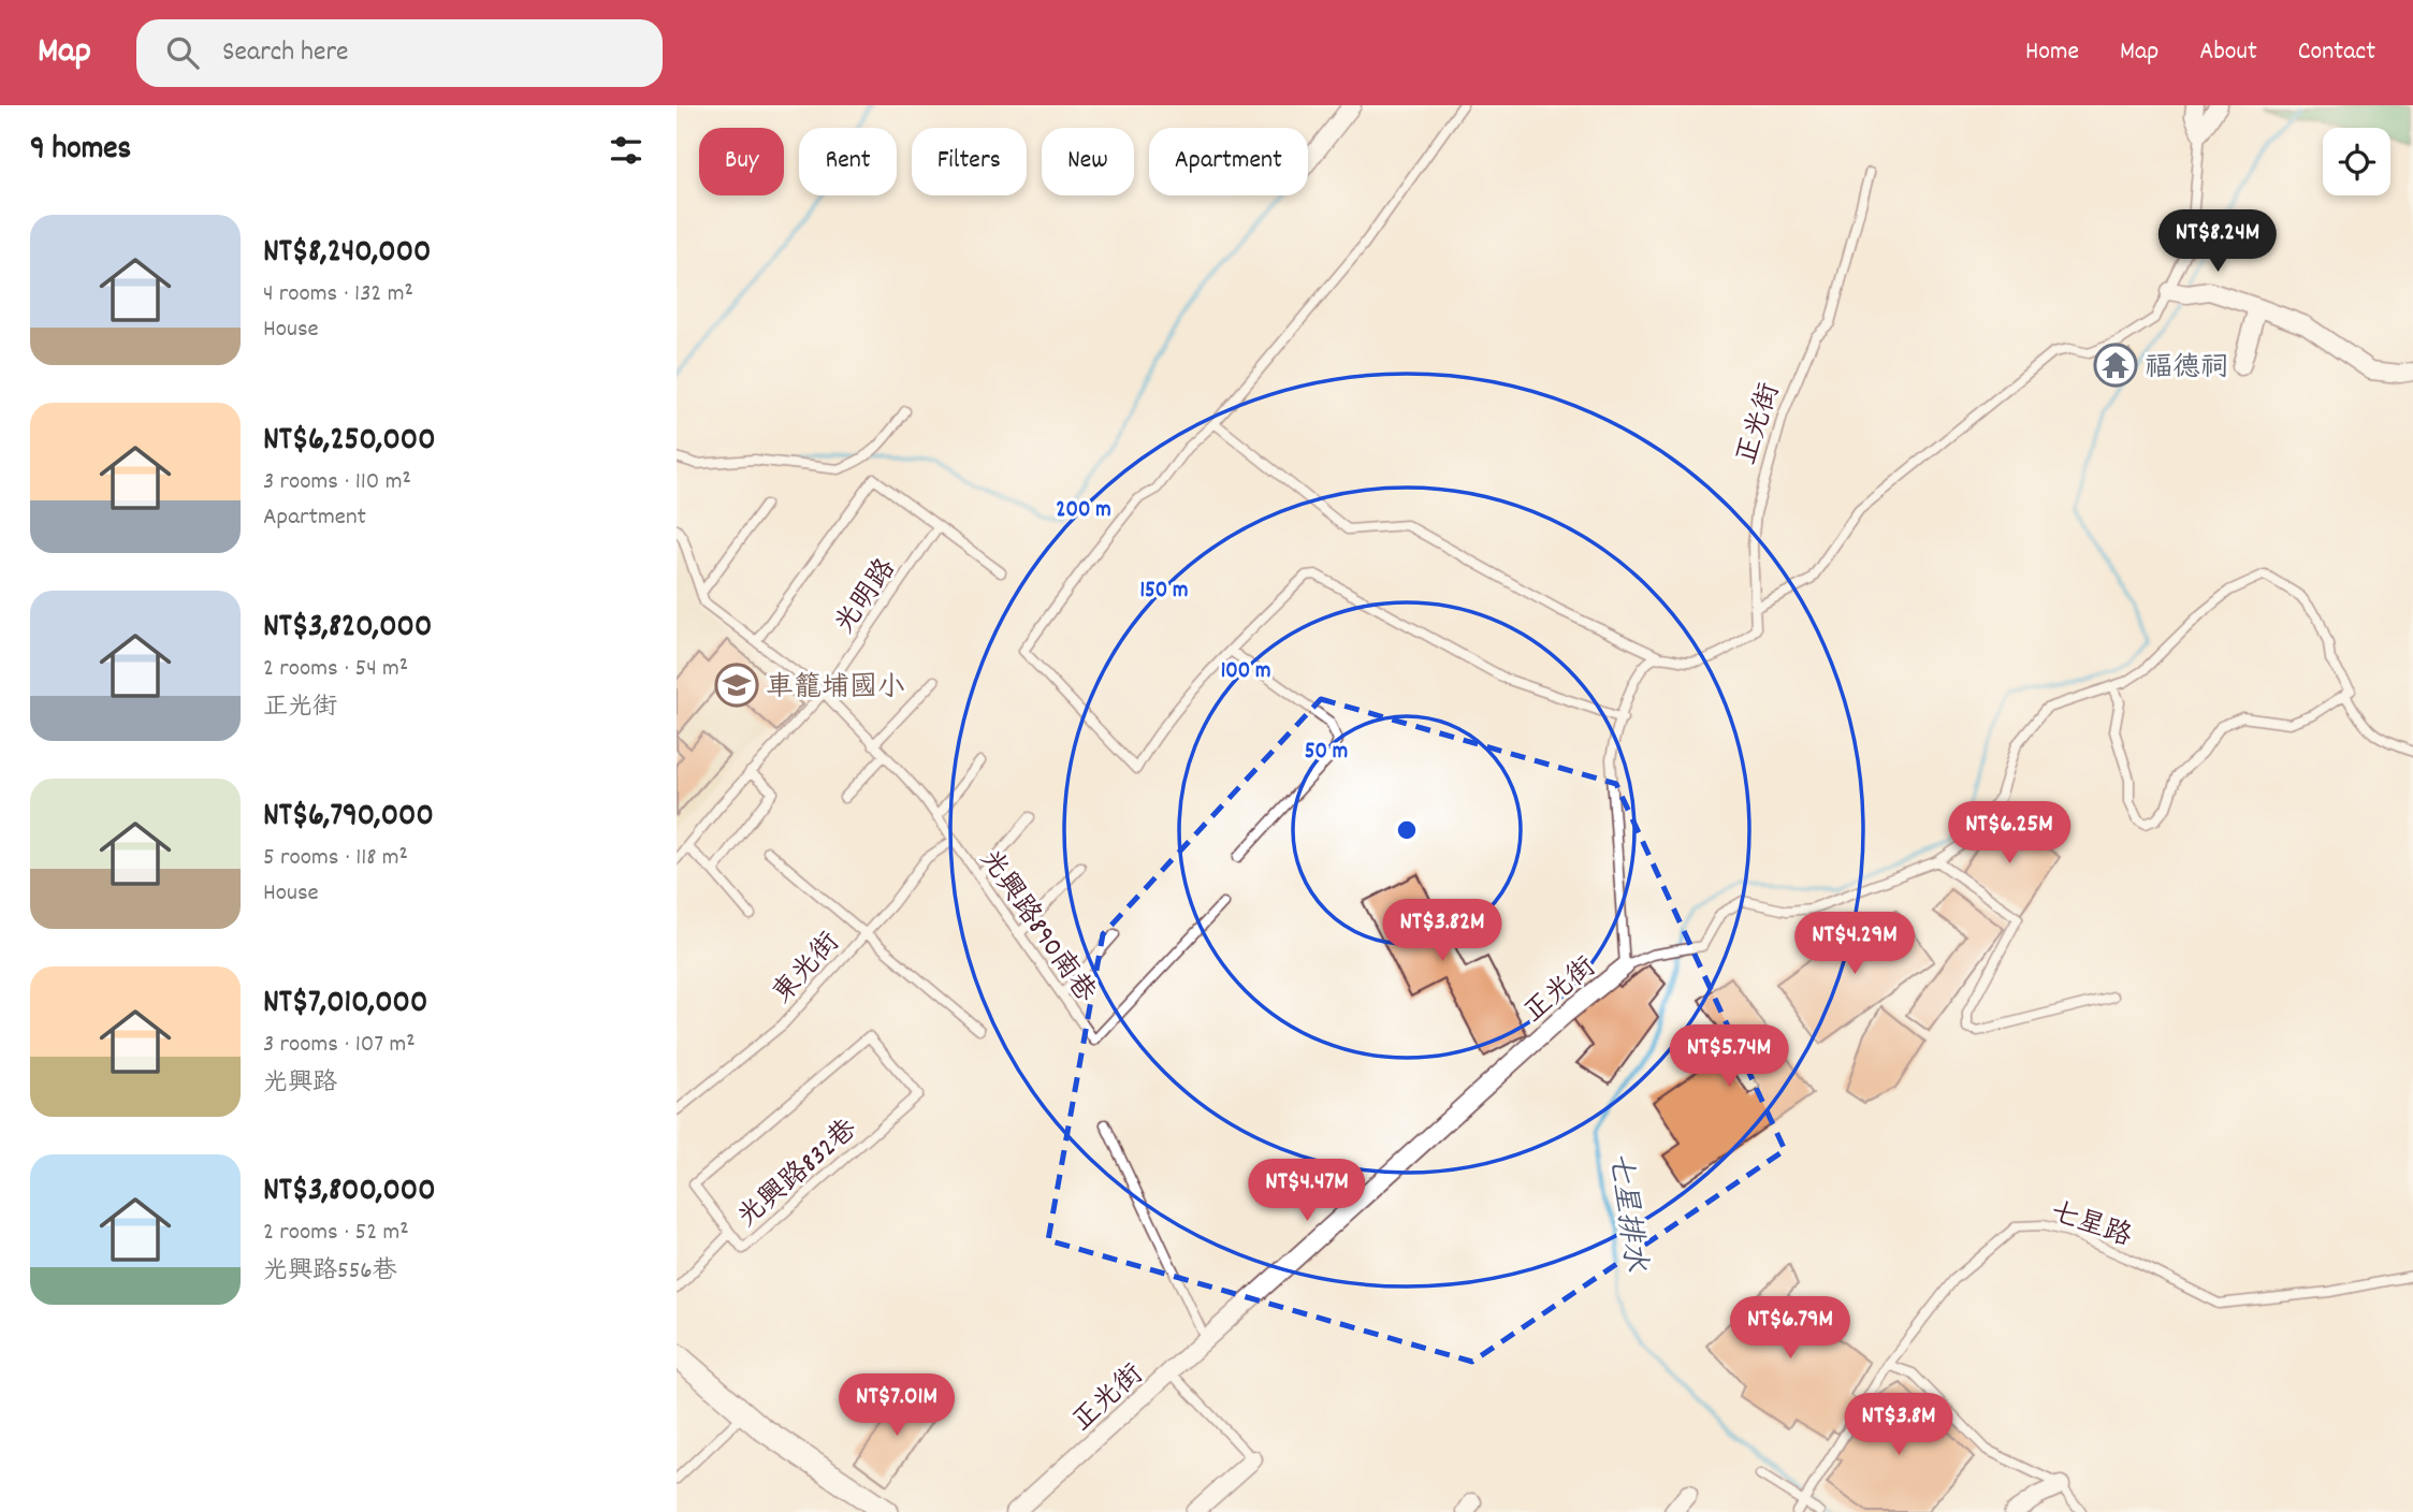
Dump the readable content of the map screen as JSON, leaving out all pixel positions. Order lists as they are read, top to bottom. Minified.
{"streets":{"street":["正光街"],"lane":["光明路","光興路890南巷","東光街","光興路832巷","七星路"]},"crossings":[["光明路","光興路890南巷"],["光興路890南巷","東光街"]],"water":["七星排水"],"places":{"temple":["福德祠"],"school or university":["車籠埔國小"]},"page":{"header":"Map","search":"Search here","nav":["Home","Map","About","Contact"],"heading":"9 homes","chip":["Buy","Rent","Filters","New","Apartment"],"list":[{"name":"NT$8,240,000","note":"4 rooms · 132 m² · House"},{"name":"NT$6,250,000","note":"3 rooms · 110 m² · Apartment"},{"name":"NT$3,820,000","note":"2 rooms · 54 m² · 正光街"},{"name":"NT$6,790,000","note":"5 rooms · 118 m² · House"},{"name":"NT$7,010,000","note":"3 rooms · 107 m² · 光興路"},{"name":"NT$3,800,000","note":"2 rooms · 52 m² · 光興路556巷"}],"price":["NT$8.24M","NT$6.25M","NT$3.82M","NT$4.29M","NT$5.74M","NT$4.47M","NT$6.79M","NT$7.01M","NT$3.8M"]},"rings":["200 m","150 m","100 m","50 m"]}
